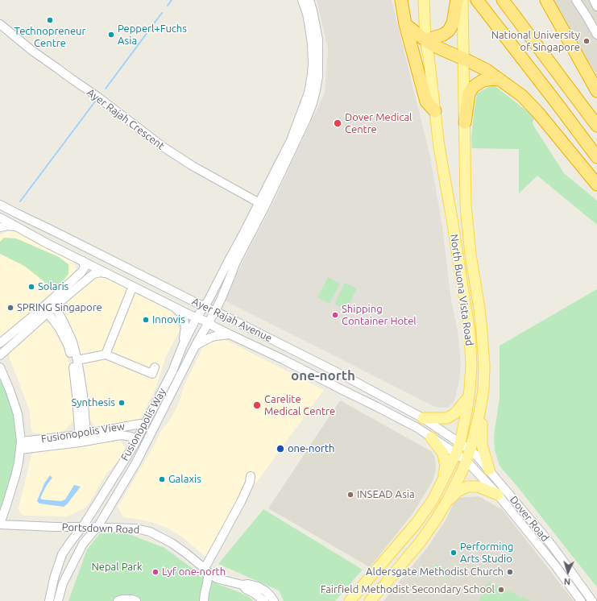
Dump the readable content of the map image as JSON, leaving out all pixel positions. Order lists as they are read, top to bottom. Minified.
{"streets":{"main road":["North Buona Vista Road"],"street":["Ayer Rajah Crescent","Ayer Rajah Avenue","Fusionopolis Way","Fusionopolis View","Dover Road","Portsdown Road"]},"crossings":[["North Buona Vista Road","Ayer Rajah Avenue"],["North Buona Vista Road","Dover Road"],["Ayer Rajah Avenue","Fusionopolis Way"],["Ayer Rajah Avenue","Dover Road"],["Fusionopolis Way","Fusionopolis View"],["Fusionopolis Way","Portsdown Road"]],"districts":["one-north"],"parks":["Nepal Park"],"places":["Technopreneur Centre","Pepperl+Fuchs Asia","National University of Singapore","Dover Medical Centre","Solaris","SPRING Singapore","Shipping Container Hotel","Innovis","Synthesis","Carelite Medical Centre","one-north","Galaxis","INSEAD Asia","Performing Arts Studio","Lyf one-north","Aldersgate Methodist Church","Fairfield Methodist Secondary School"],"north":"bottom"}
